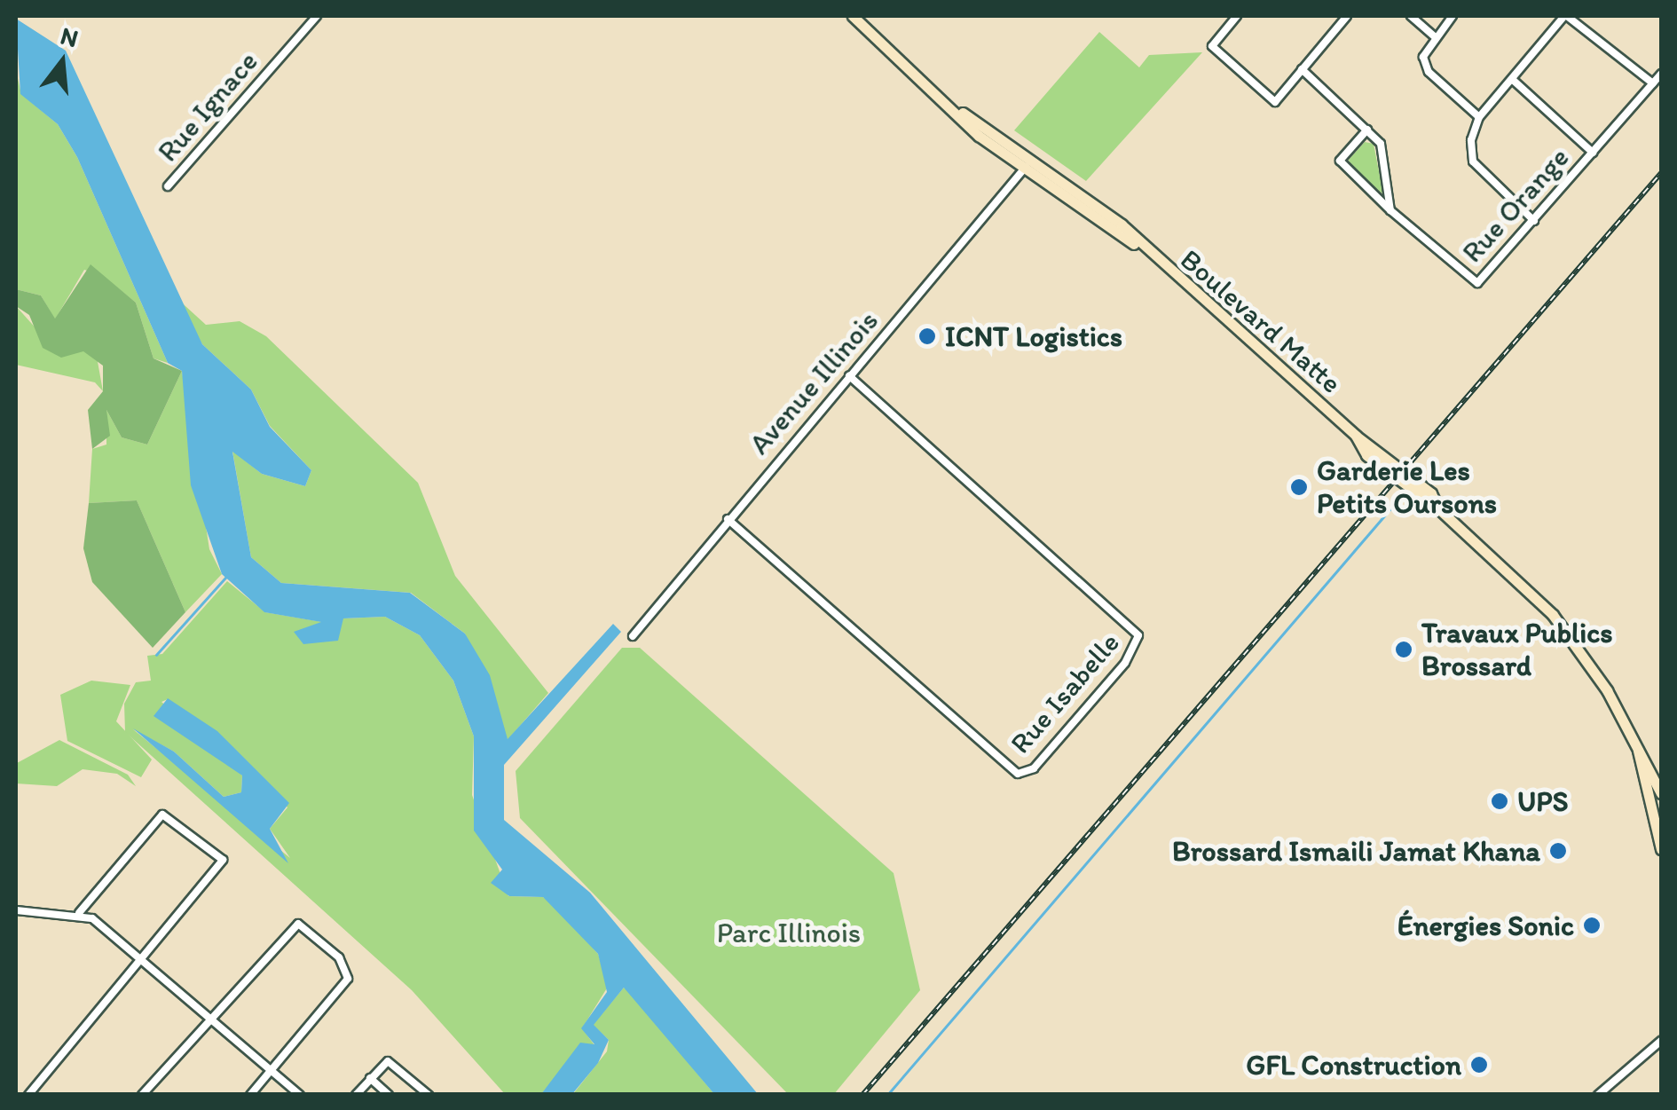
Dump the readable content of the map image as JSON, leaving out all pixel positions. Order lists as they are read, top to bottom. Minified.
{"streets":{"main road":["Boulevard Matte"],"street":["Rue Ignace","Rue Orange","Avenue Illinois","Rue Isabelle"]},"crossings":[["Boulevard Matte","Avenue Illinois"],["Avenue Illinois","Rue Isabelle"]],"parks":["Parc Illinois"],"places":["ICNT Logistics","Garderie Les Petits Oursons","Travaux Publics Brossard","UPS","Brossard Ismaili Jamat Khana","Énergies Sonic","GFL Construction"],"north":"top"}
